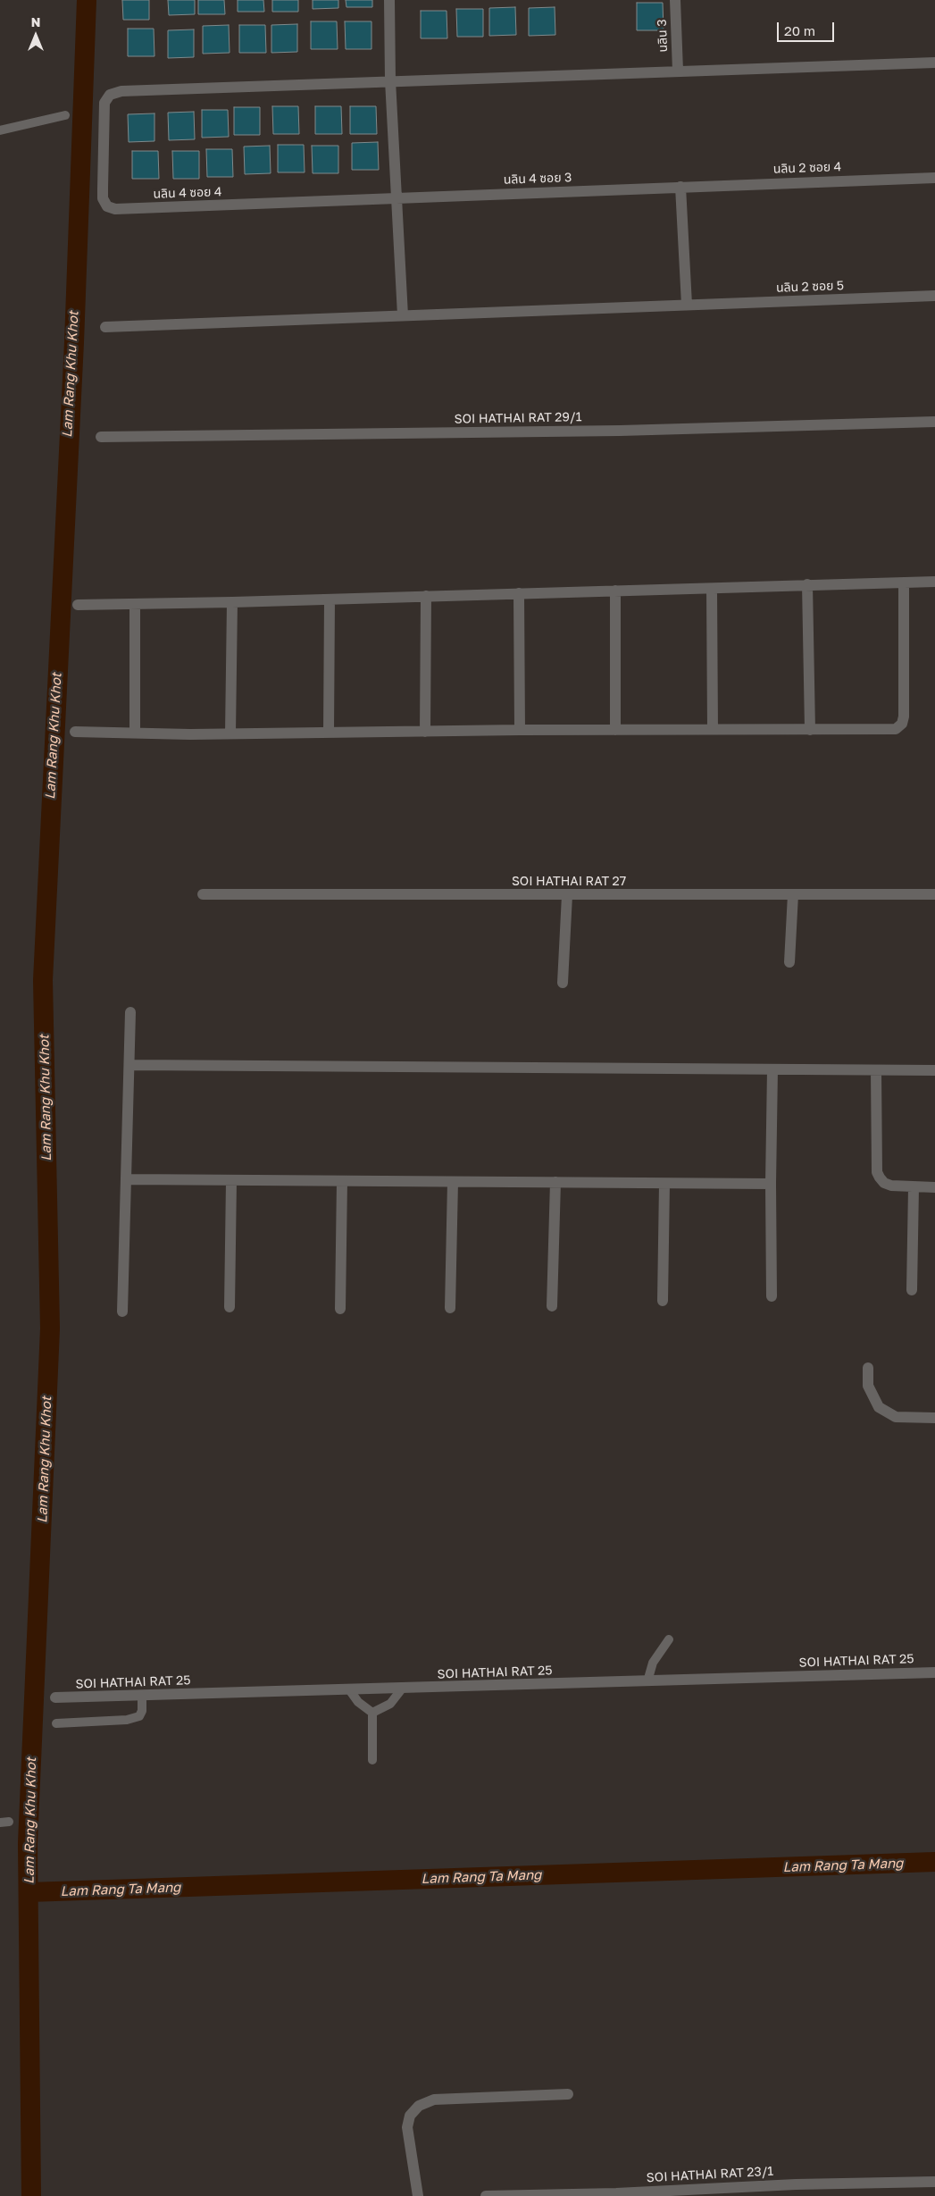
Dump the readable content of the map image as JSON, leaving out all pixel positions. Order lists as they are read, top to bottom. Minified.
{"streets":{"street":["นลิน 3","นลิน 2 ซอย 4","นลิน 4 ซอย 3","นลิน 4 ซอย 4","นลิน 2 ซอย 5","SOI HATHAI RAT 29/1","SOI HATHAI RAT 27","SOI HATHAI RAT 25","SOI HATHAI RAT 23/1"]},"crossings":[["นลิน 2 ซอย 4","นลิน 4 ซอย 3"],["นลิน 4 ซอย 3","นลิน 4 ซอย 4"]],"water":["Lam Rang Khu Khot","Lam Rang Ta Mang"],"scale_bar":"20 m","north":"top"}
